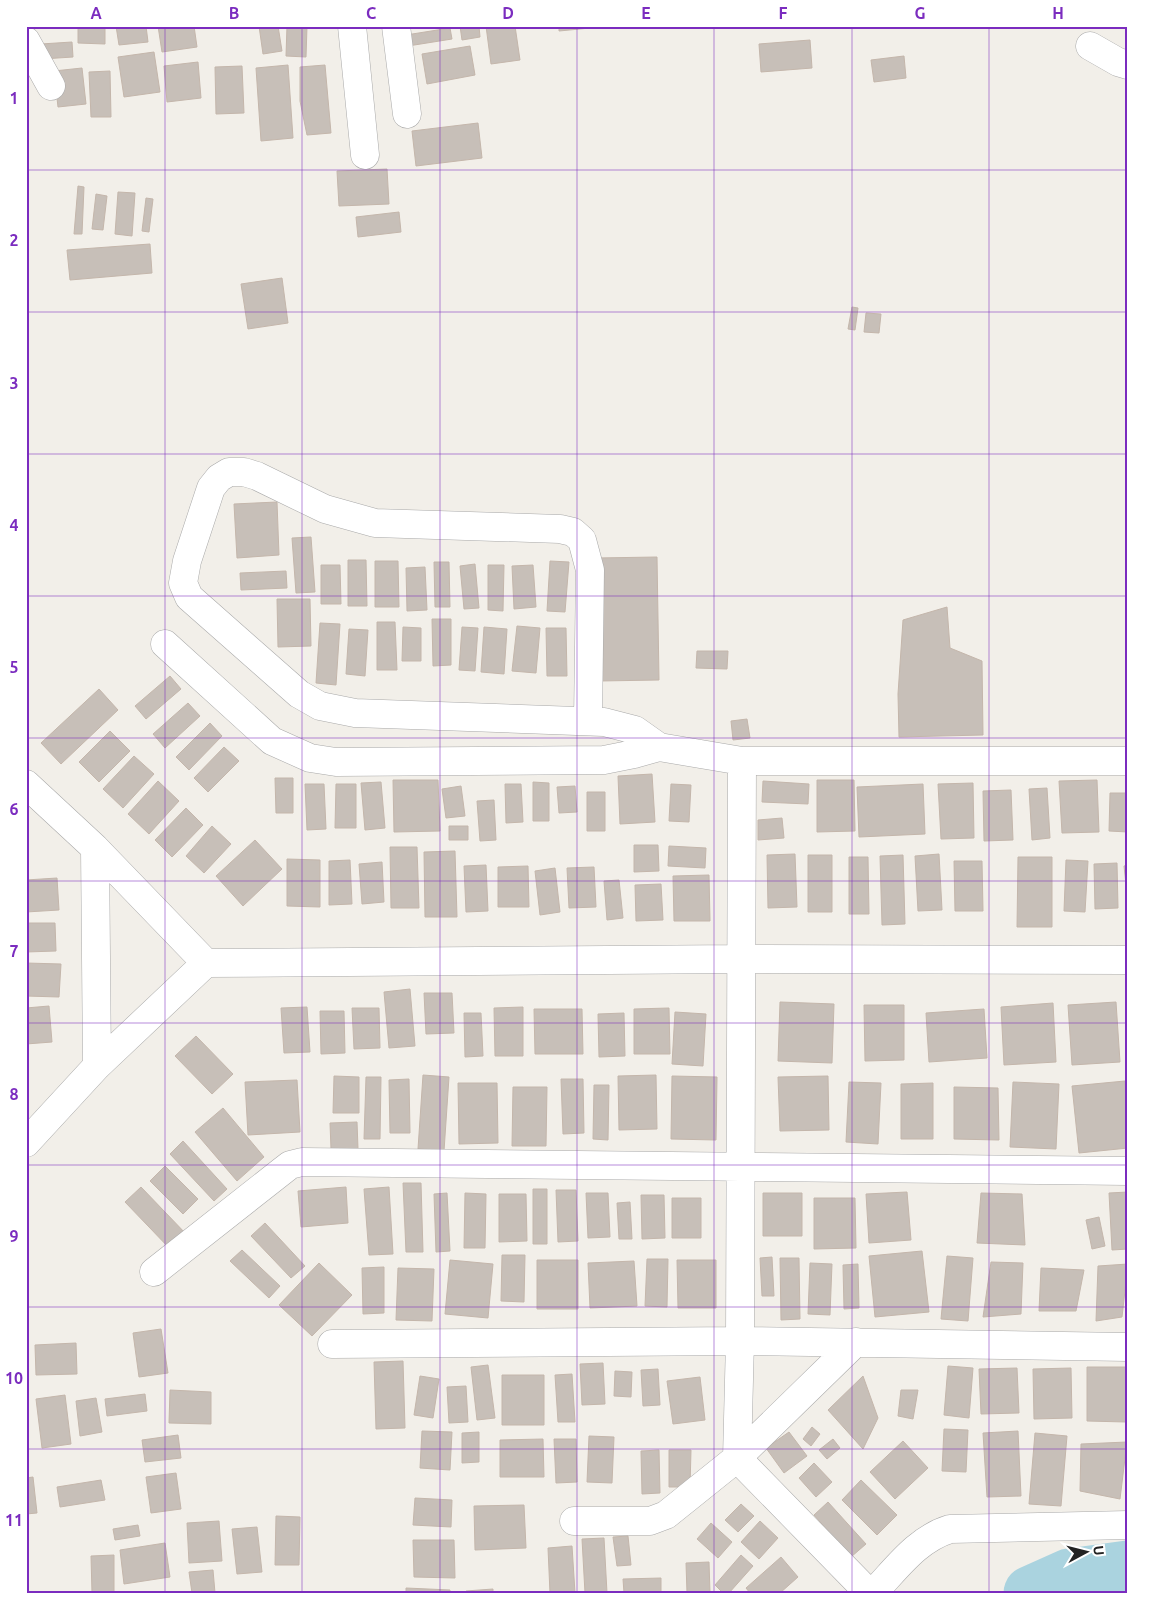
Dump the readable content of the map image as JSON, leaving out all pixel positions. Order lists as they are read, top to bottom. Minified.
{"north":"right","grid":{"columns":["A","B","C","D","E","F","G","H"],"rows":["1","2","3","4","5","6","7","8","9","10","11"]}}
